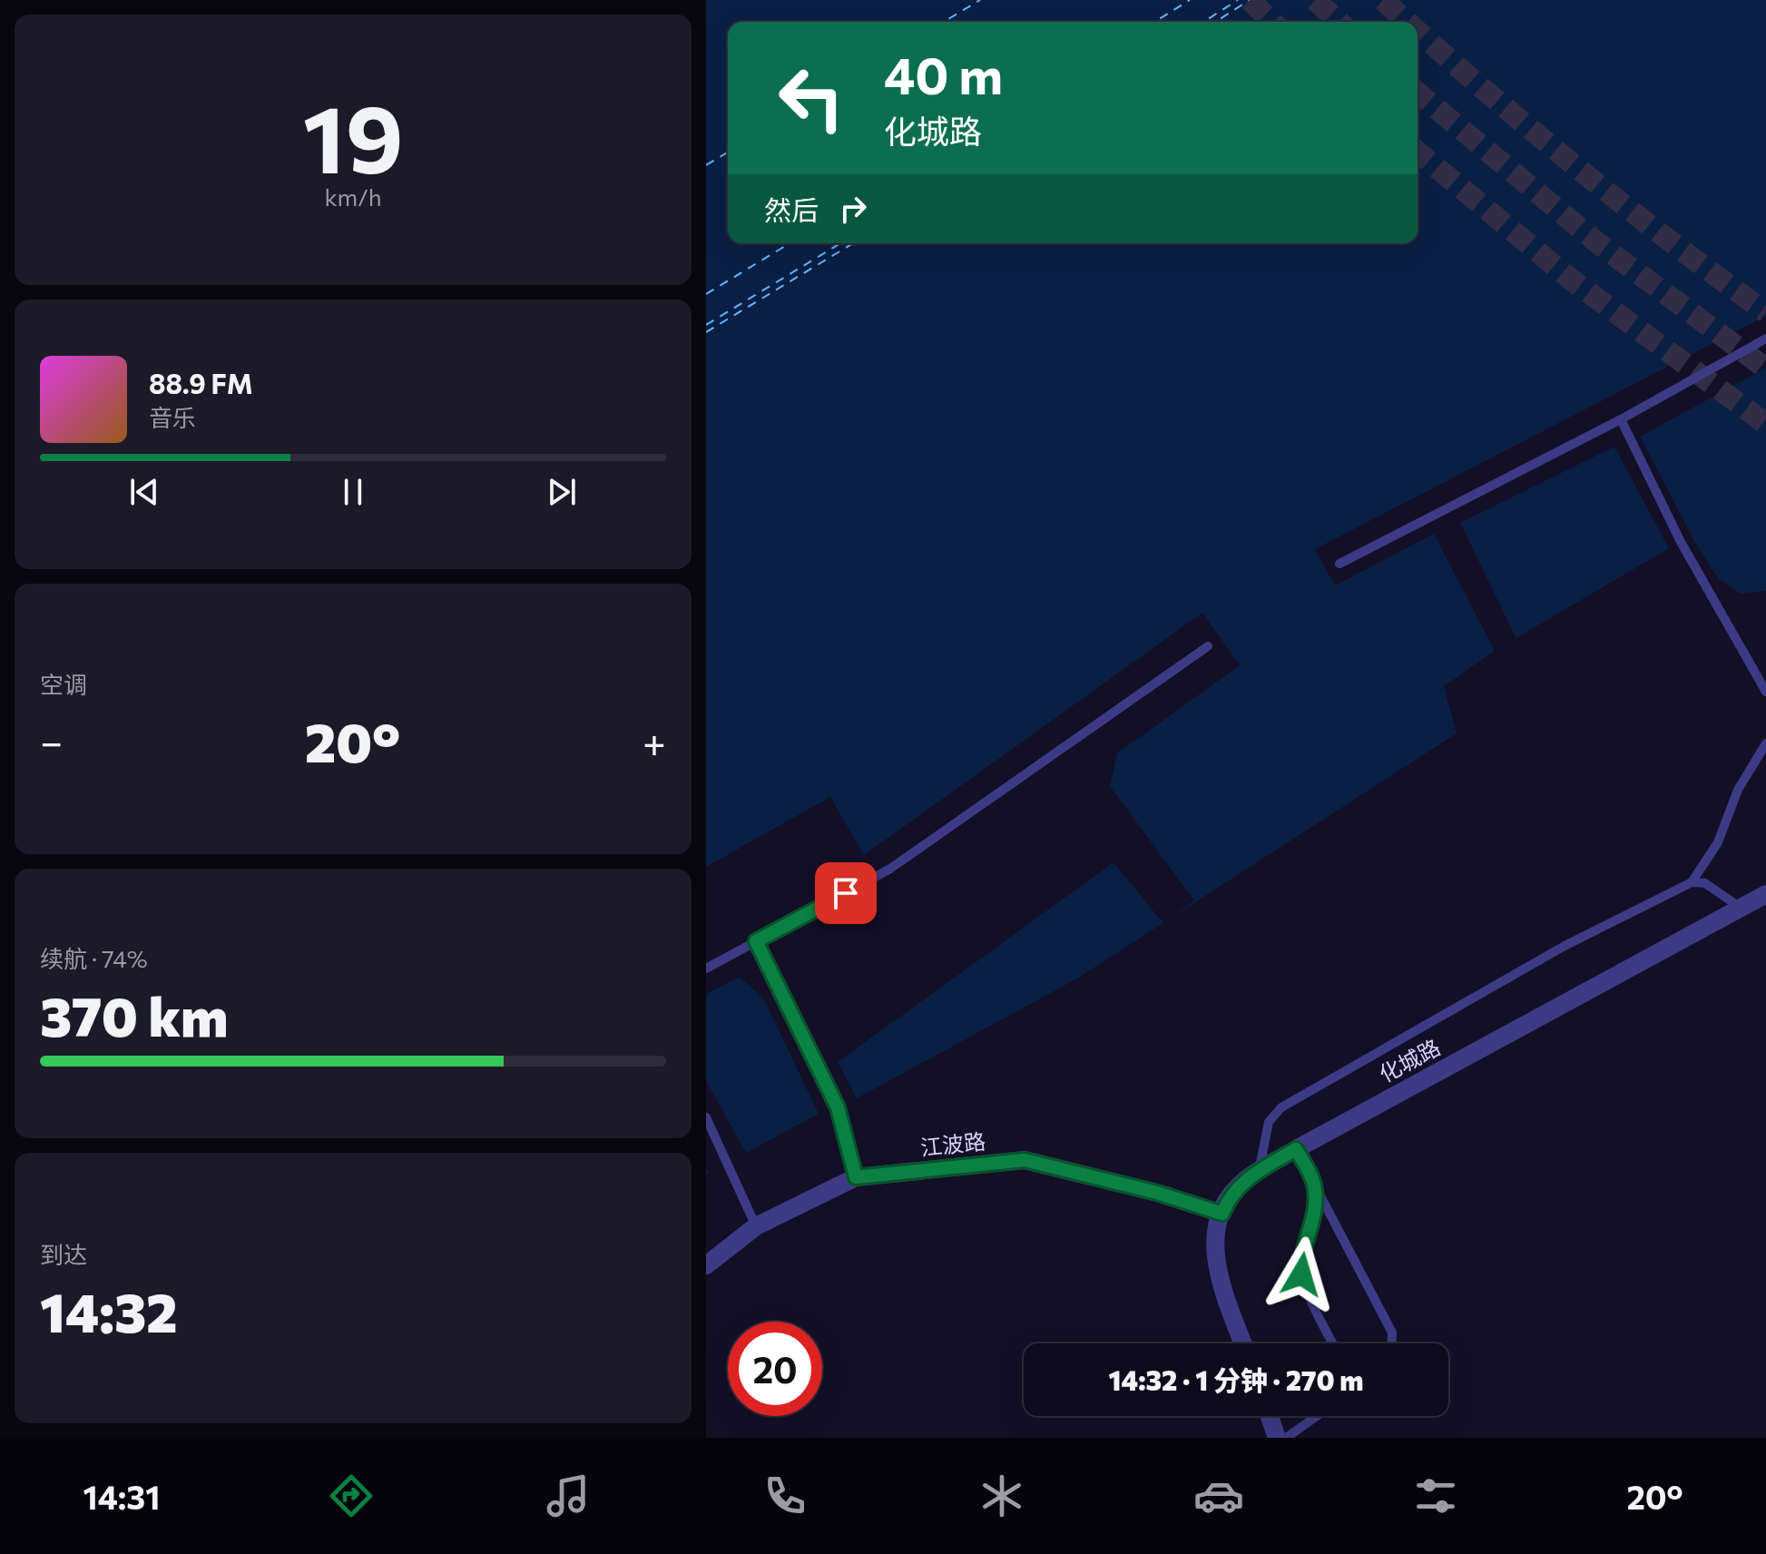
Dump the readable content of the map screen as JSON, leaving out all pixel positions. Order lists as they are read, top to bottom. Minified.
{"streets":{"street":["化城路","江波路"]},"crossings":[["化城路","江波路"]],"page":{"tile":[["19","km/h"],"空调",["续航 · 74%","370 km"],["到达","14:32"]],"turn":["40 m","化城路"],"then":"然后","song":["88.9 FM","音乐"],"heat":["−","20°","+"],"limit":"20","trip":"14:32 · 1 分钟 · 270 m","tabs":["14:31","20°"]}}
